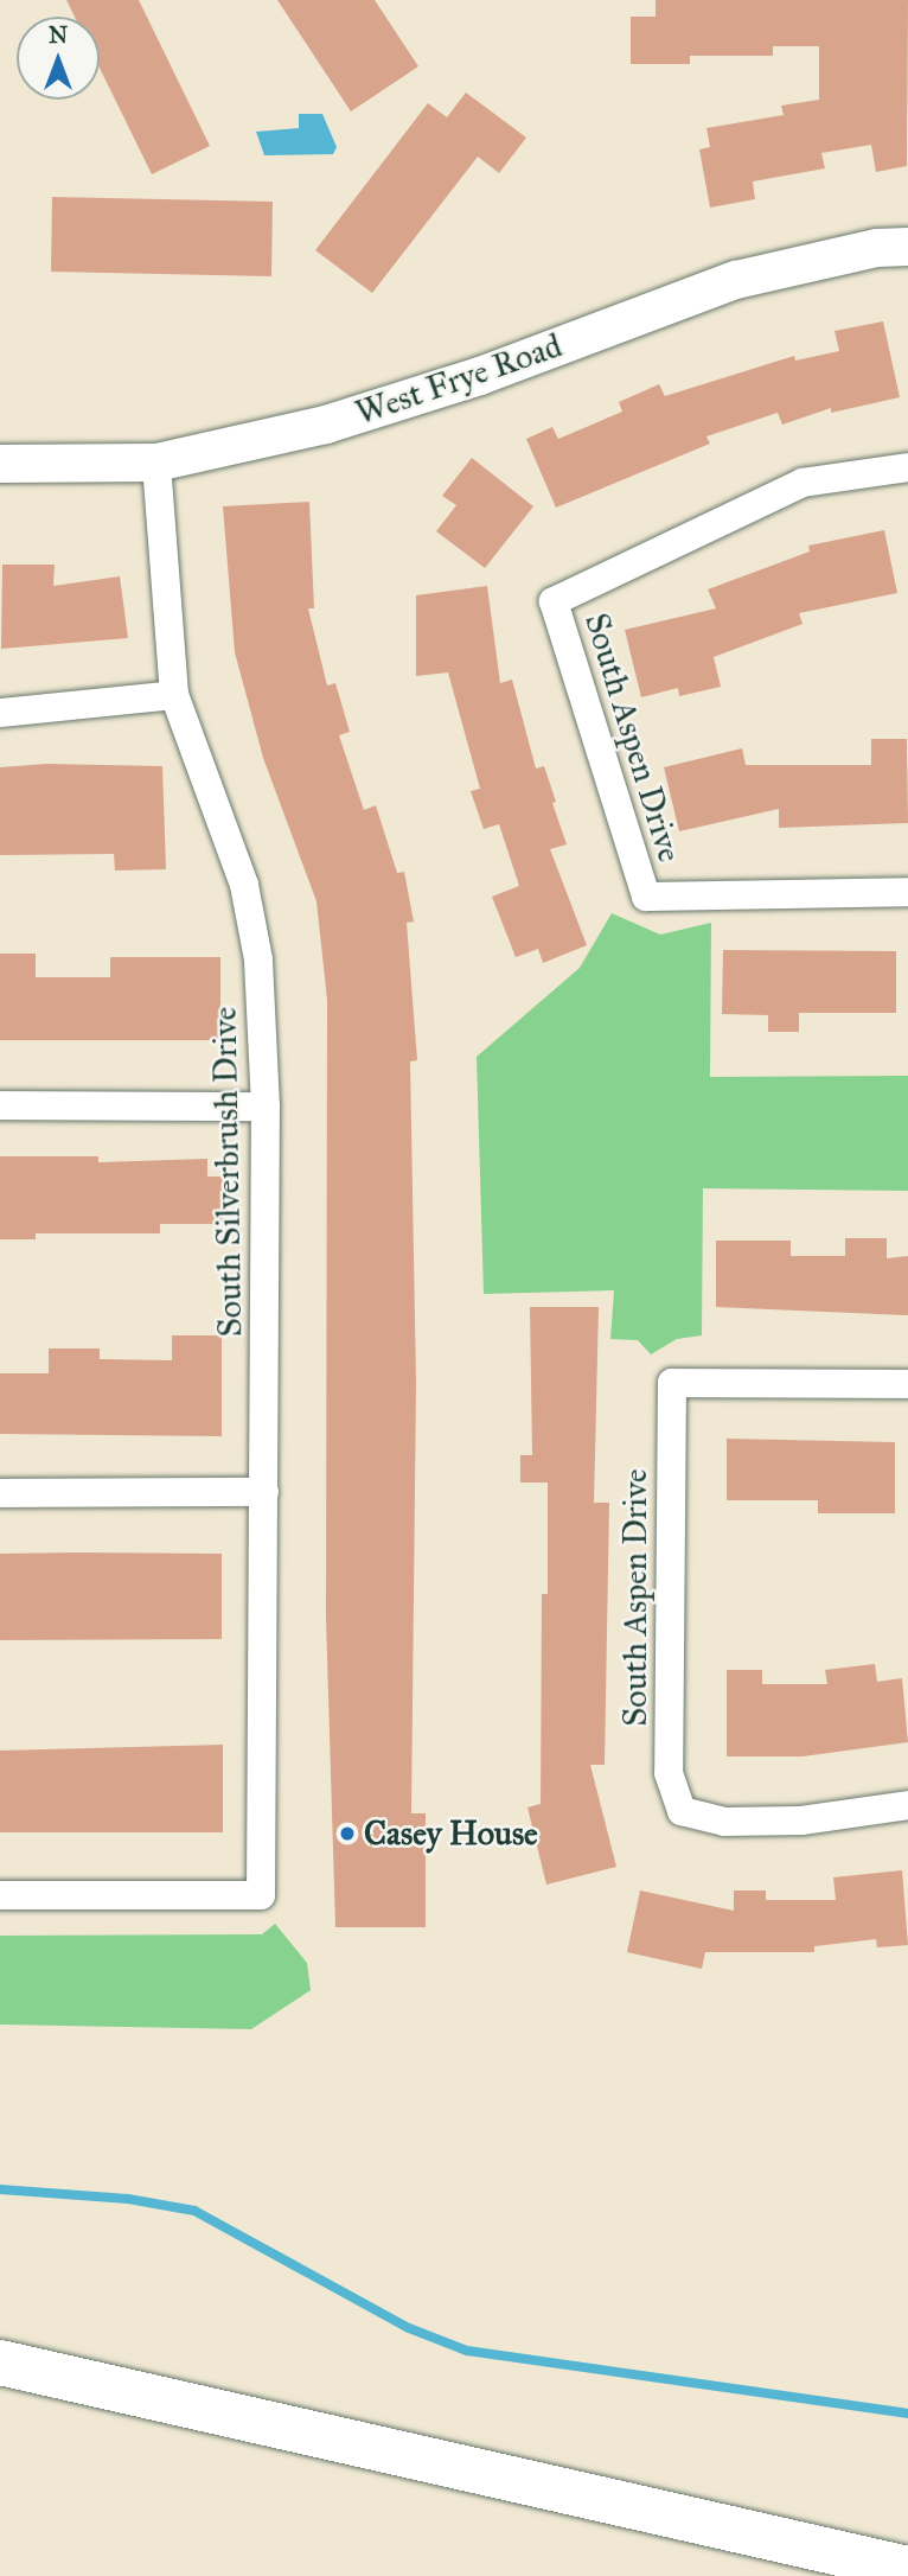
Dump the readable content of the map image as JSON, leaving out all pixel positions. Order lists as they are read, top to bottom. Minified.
{"streets":{"street":["West Frye Road","South Aspen Drive","South Silverbrush Drive"]},"crossings":[["West Frye Road","South Silverbrush Drive"]],"places":["Casey House"],"north":"top"}
